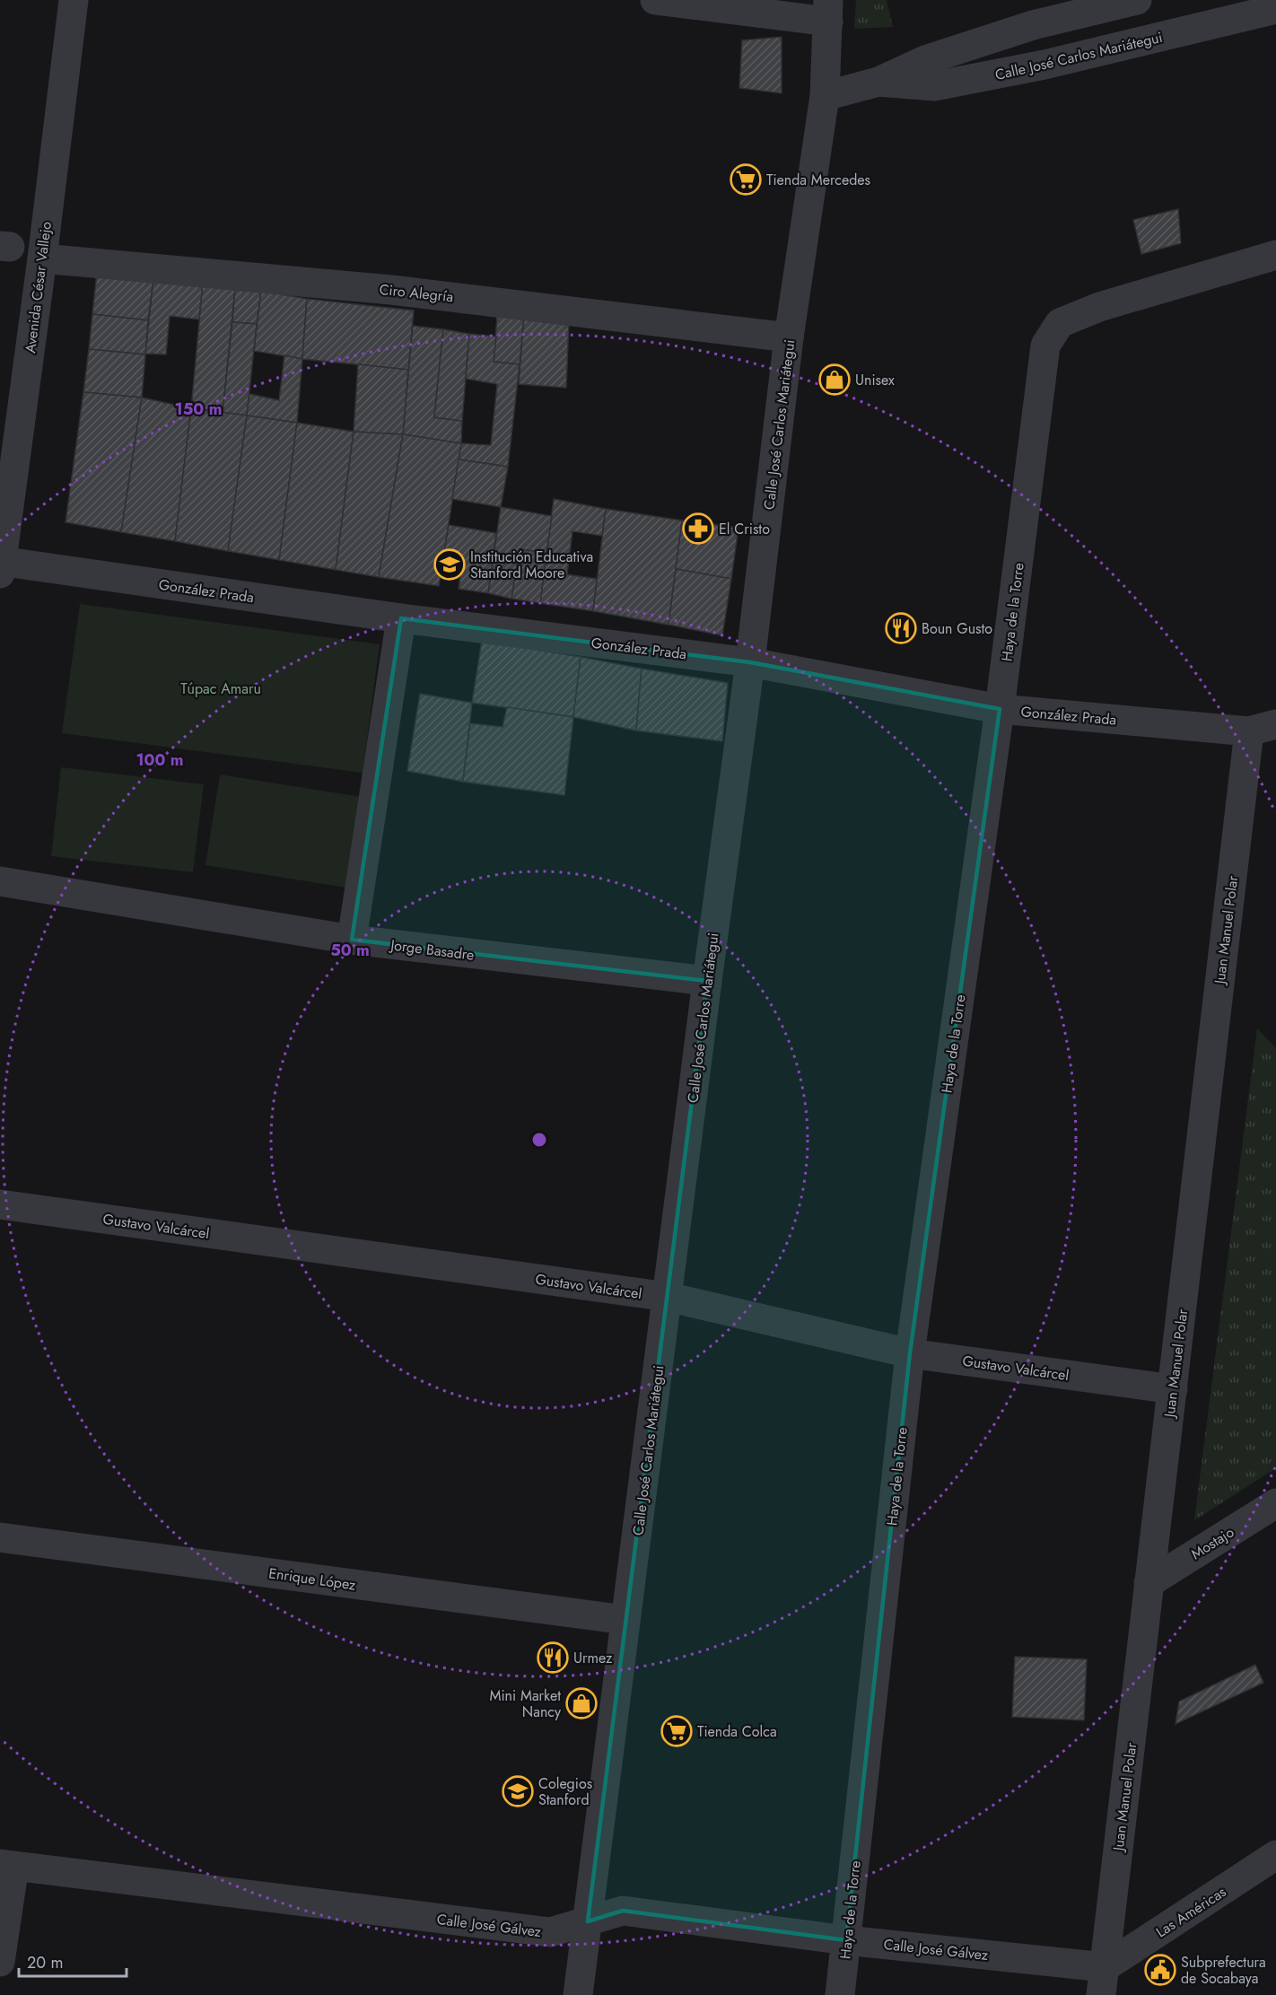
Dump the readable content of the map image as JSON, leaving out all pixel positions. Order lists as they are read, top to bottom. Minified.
{"streets":{"street":["Calle José Carlos Mariátegui","Avenida César Vallejo","Ciro Alegría","González Prada","Haya de la Torre","Juan Manuel Polar","Jorge Basadre","Gustavo Valcárcel","Mostajo","Enrique López","Las Américas","Calle José Gálvez"]},"crossings":[["Calle José Carlos Mariátegui","Ciro Alegría"],["Calle José Carlos Mariátegui","González Prada"],["Calle José Carlos Mariátegui","Jorge Basadre"],["Calle José Carlos Mariátegui","Gustavo Valcárcel"],["Calle José Carlos Mariátegui","Enrique López"],["Calle José Carlos Mariátegui","Calle José Gálvez"],["Avenida César Vallejo","Ciro Alegría"],["Avenida César Vallejo","González Prada"],["González Prada","Haya de la Torre"],["González Prada","Juan Manuel Polar"],["Haya de la Torre","Gustavo Valcárcel"],["Haya de la Torre","Calle José Gálvez"],["Juan Manuel Polar","Gustavo Valcárcel"],["Juan Manuel Polar","Mostajo"],["Juan Manuel Polar","Las Américas"],["Juan Manuel Polar","Calle José Gálvez"],["Las Américas","Calle José Gálvez"]],"parks":["Túpac Amaru"],"places":{"supermarket":["Tienda Mercedes","Tienda Colca"],"shop":["Unisex","Mini Market Nancy"],"pharmacy":["El Cristo"],"school or university":["Institución Educativa Stanford Moore","Colegios Stanford"],"restaurant":["Boun Gusto","Urmez"],"public building":["Subprefectura de Socabaya"]},"scale_bar":"20 m","rings":["150 m","100 m","50 m"]}
